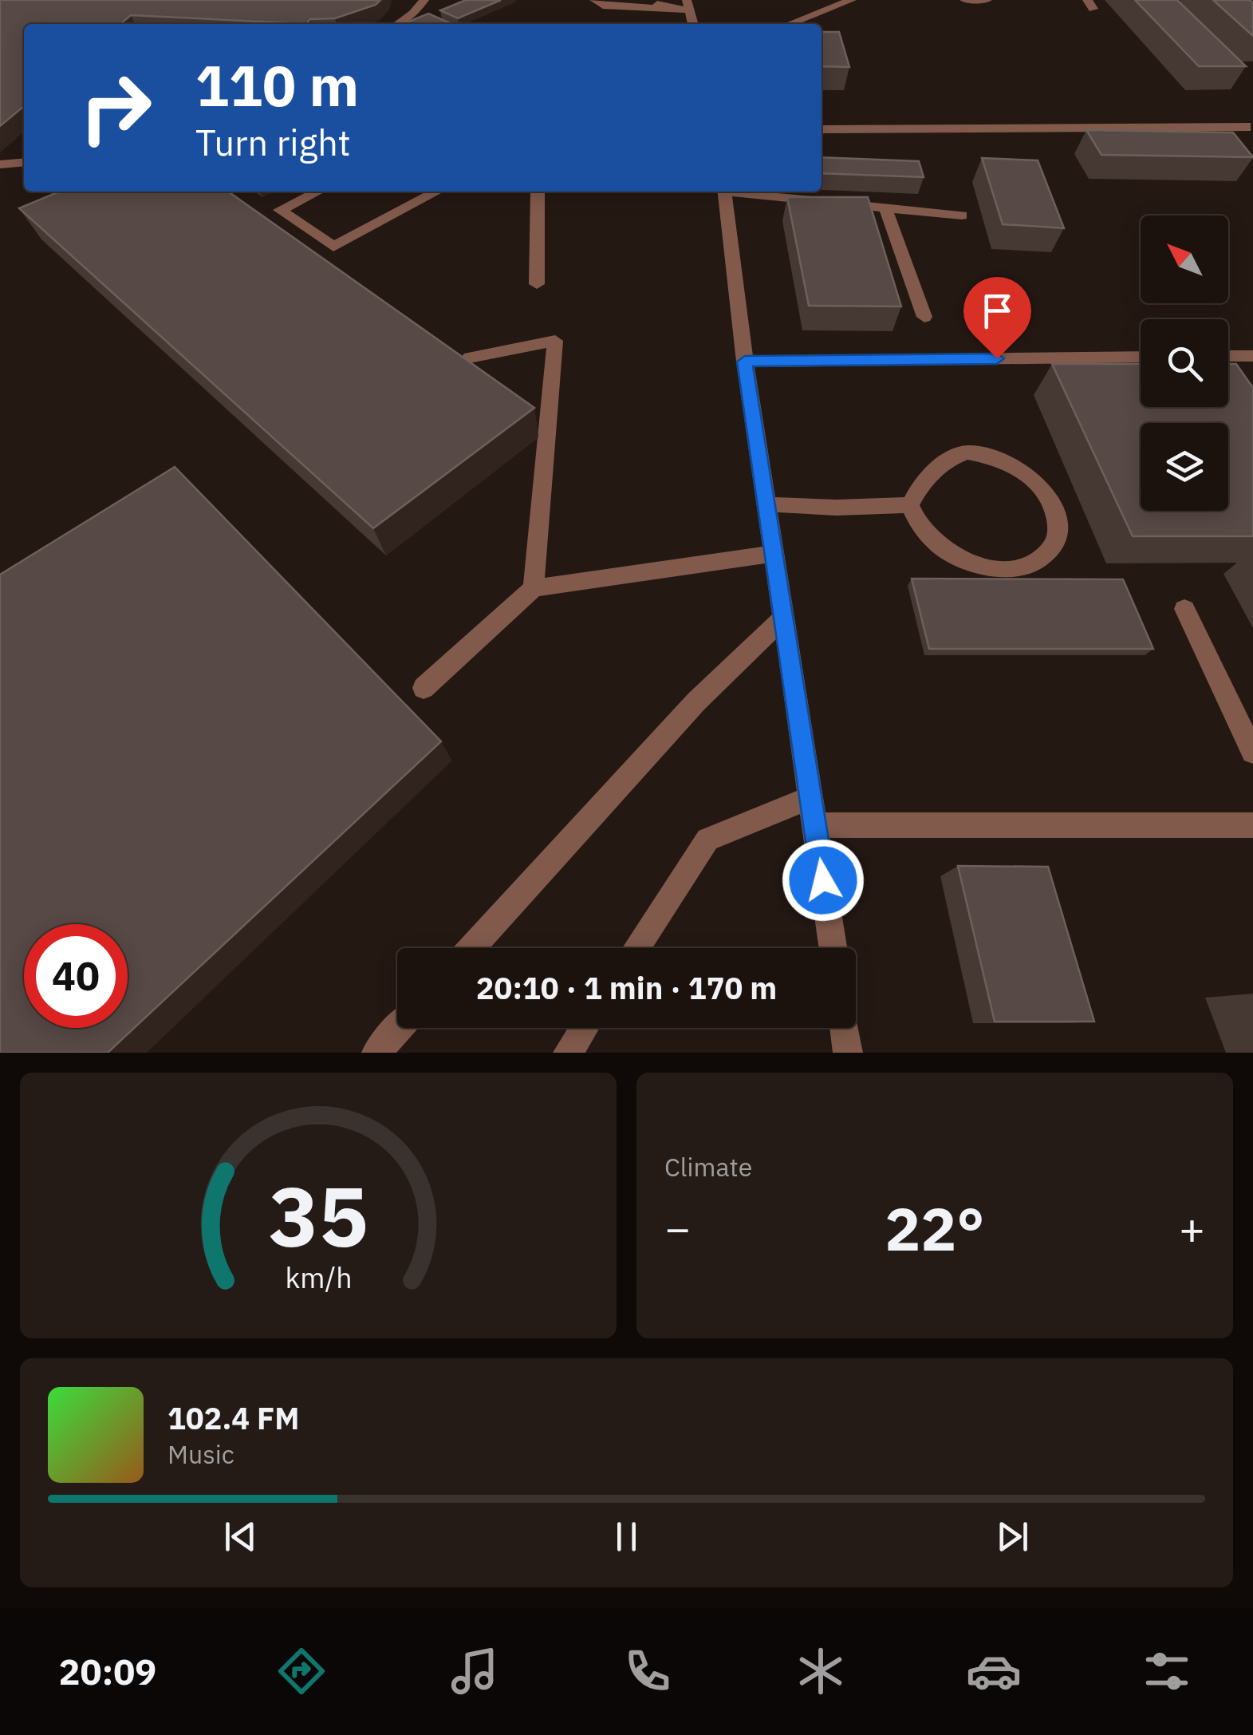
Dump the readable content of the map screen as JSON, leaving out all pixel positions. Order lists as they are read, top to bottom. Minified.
{"north":"top left","page":{"turn":["110 m","Turn right"],"limit":"40","trip":"20:10 · 1 min · 170 m","tile":"Climate","heat":["−","22°","+"],"song":["102.4 FM","Music"],"tabs":"20:09","gauge":["35","km/h"]}}
